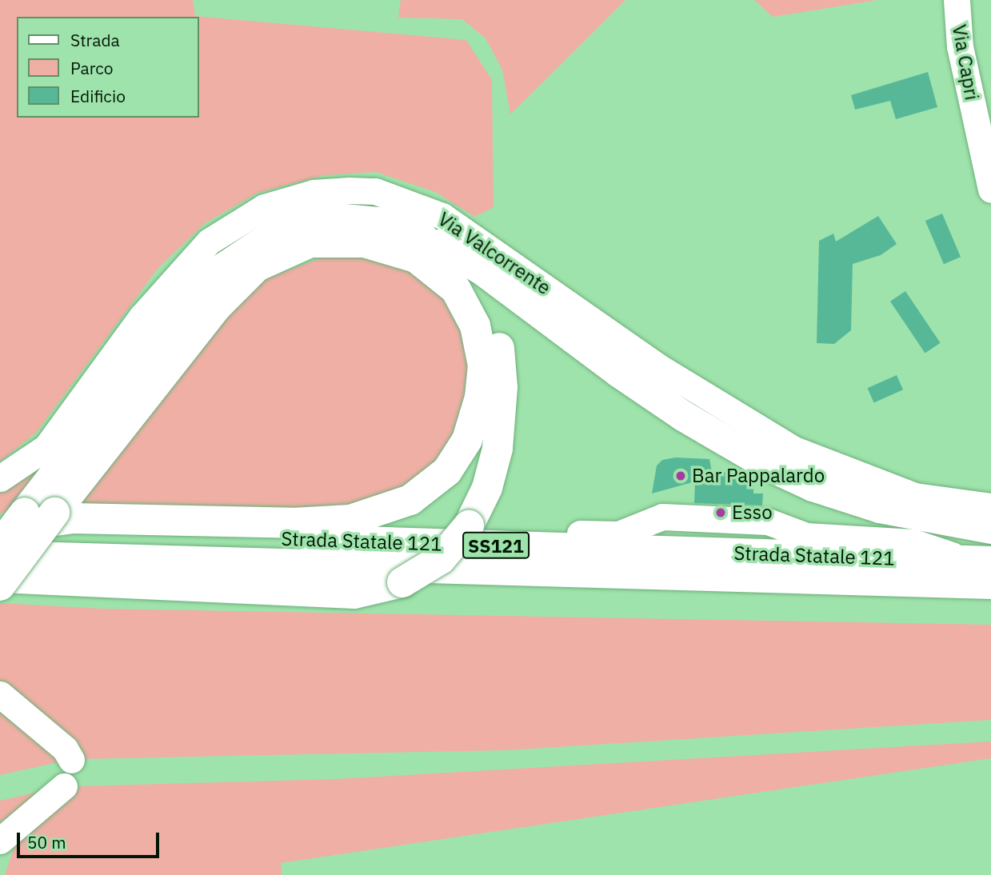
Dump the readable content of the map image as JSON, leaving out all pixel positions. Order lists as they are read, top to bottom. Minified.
{"streets":{"main road":["Strada Statale 121","SS121"],"street":["Via Capri","Via Valcorrente"]},"places":["Bar Pappalardo","Esso"],"legend":["Strada","Parco","Edificio"],"scale_bar":"50 m"}
